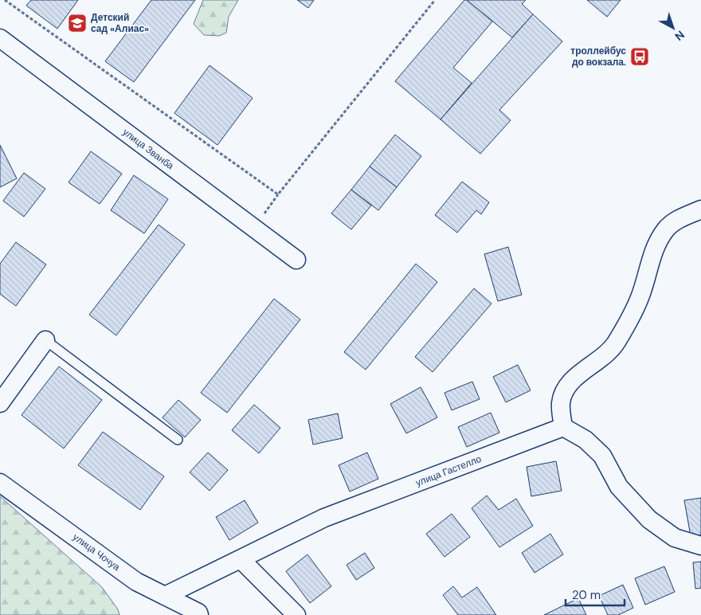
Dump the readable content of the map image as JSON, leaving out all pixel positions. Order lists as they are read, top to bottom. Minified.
{"streets":{"street":["улица Званба","улица Гастелло","улица Чочуа"]},"crossings":[["улица Гастелло","улица Чочуа"]],"places":{"school or university":["Детский сад «Алиас»"],"bus stop":["троллейбус до вокзала."]},"scale_bar":"20 m","north":"bottom right"}
